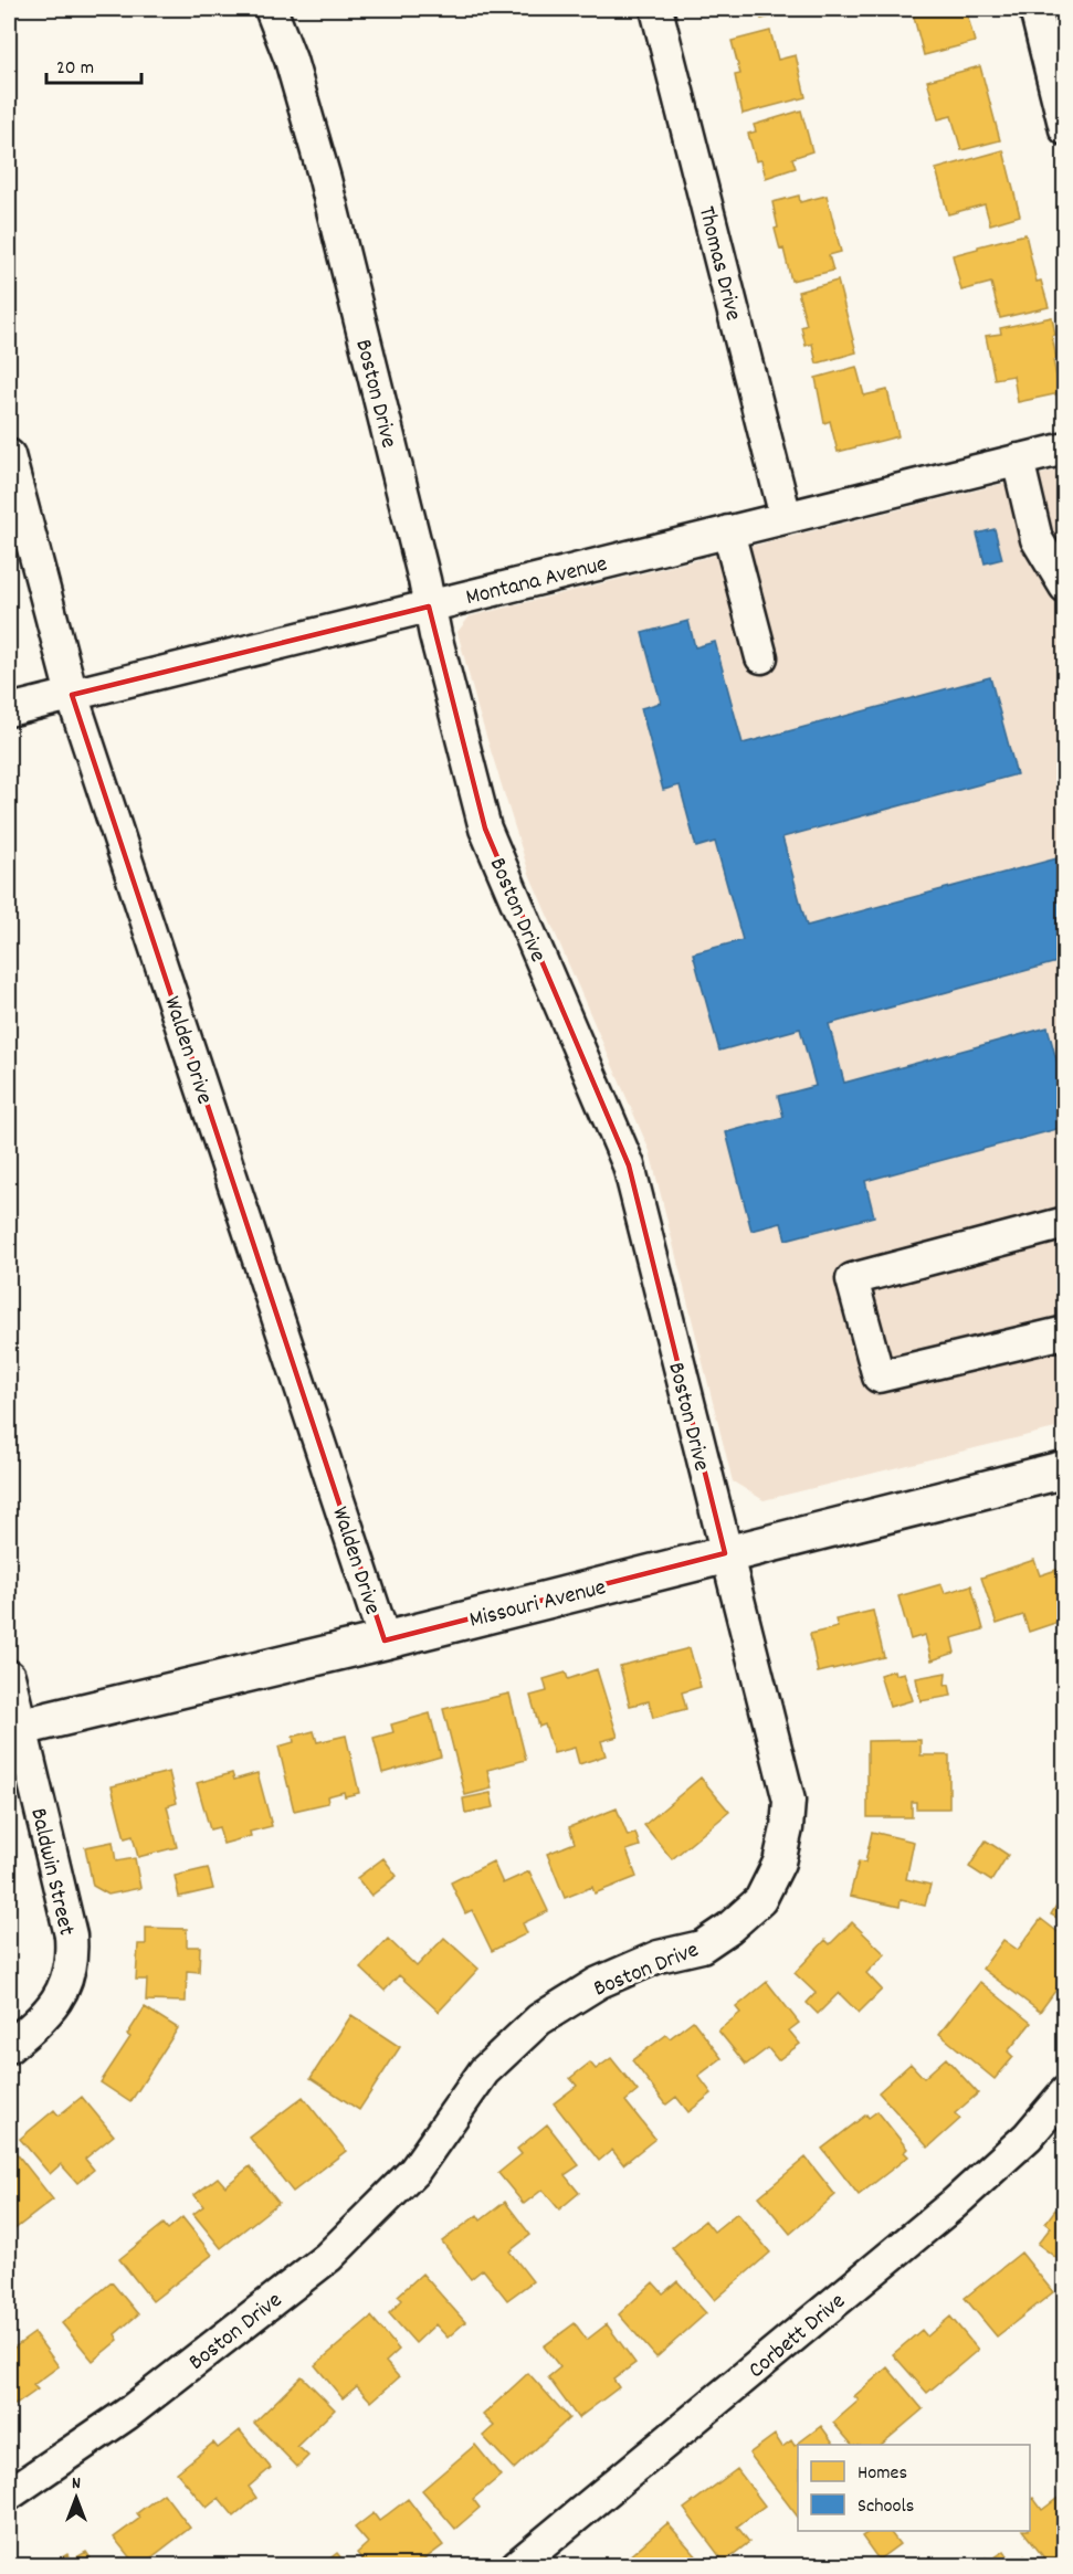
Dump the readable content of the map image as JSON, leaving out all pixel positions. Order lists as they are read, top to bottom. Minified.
{"streets":{"main road":["Missouri Avenue"],"street":["Thomas Drive","Boston Drive","Montana Avenue","Walden Drive","Baldwin Street","Corbett Drive"]},"crossings":[["Thomas Drive","Montana Avenue"],["Boston Drive","Montana Avenue"],["Boston Drive","Missouri Avenue"],["Montana Avenue","Walden Drive"],["Walden Drive","Missouri Avenue"],["Missouri Avenue","Baldwin Street"]],"legend":["Homes","Schools"],"scale_bar":"20 m","north":"top"}
